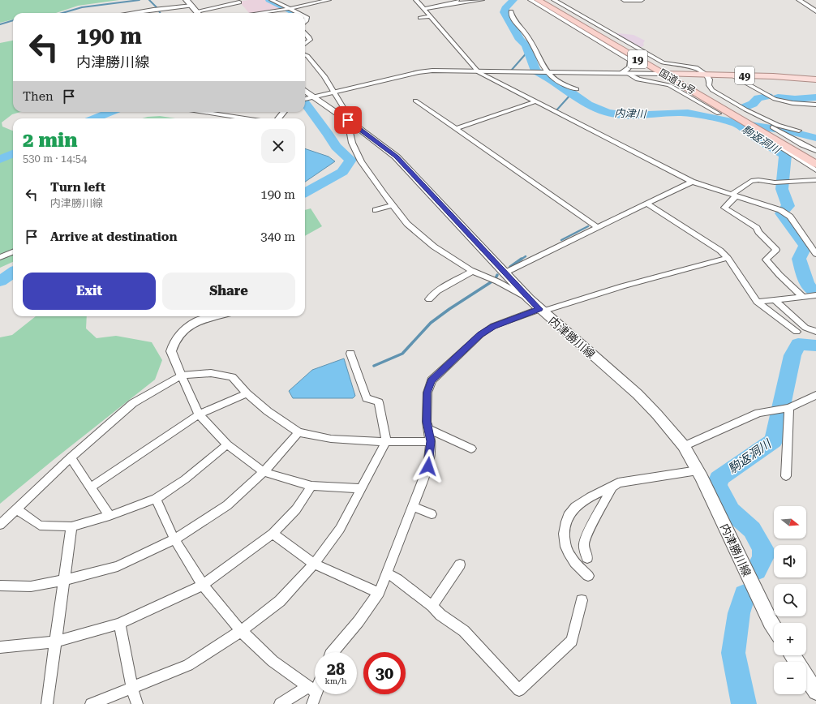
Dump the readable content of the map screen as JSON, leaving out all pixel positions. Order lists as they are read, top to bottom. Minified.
{"streets":{"highway":["19","国道19号"],"main road":["49","内津勝川線"]},"crossings":[["49","国道19号"]],"water":["内津川","駒返洞川"],"north":"right","page":{"turn":["190 m","内津勝川線"],"then":"Then","heading":["2 min","530 m · 14:54"],"list":[{"name":"Turn left","note":"内津勝川線","value":"190 m"},{"name":"Arrive at destination","value":"340 m"}],"buttons":["Exit","Share"],"map_buttons":["+","−"],"speed":"28 km/h","limit":"30"}}
